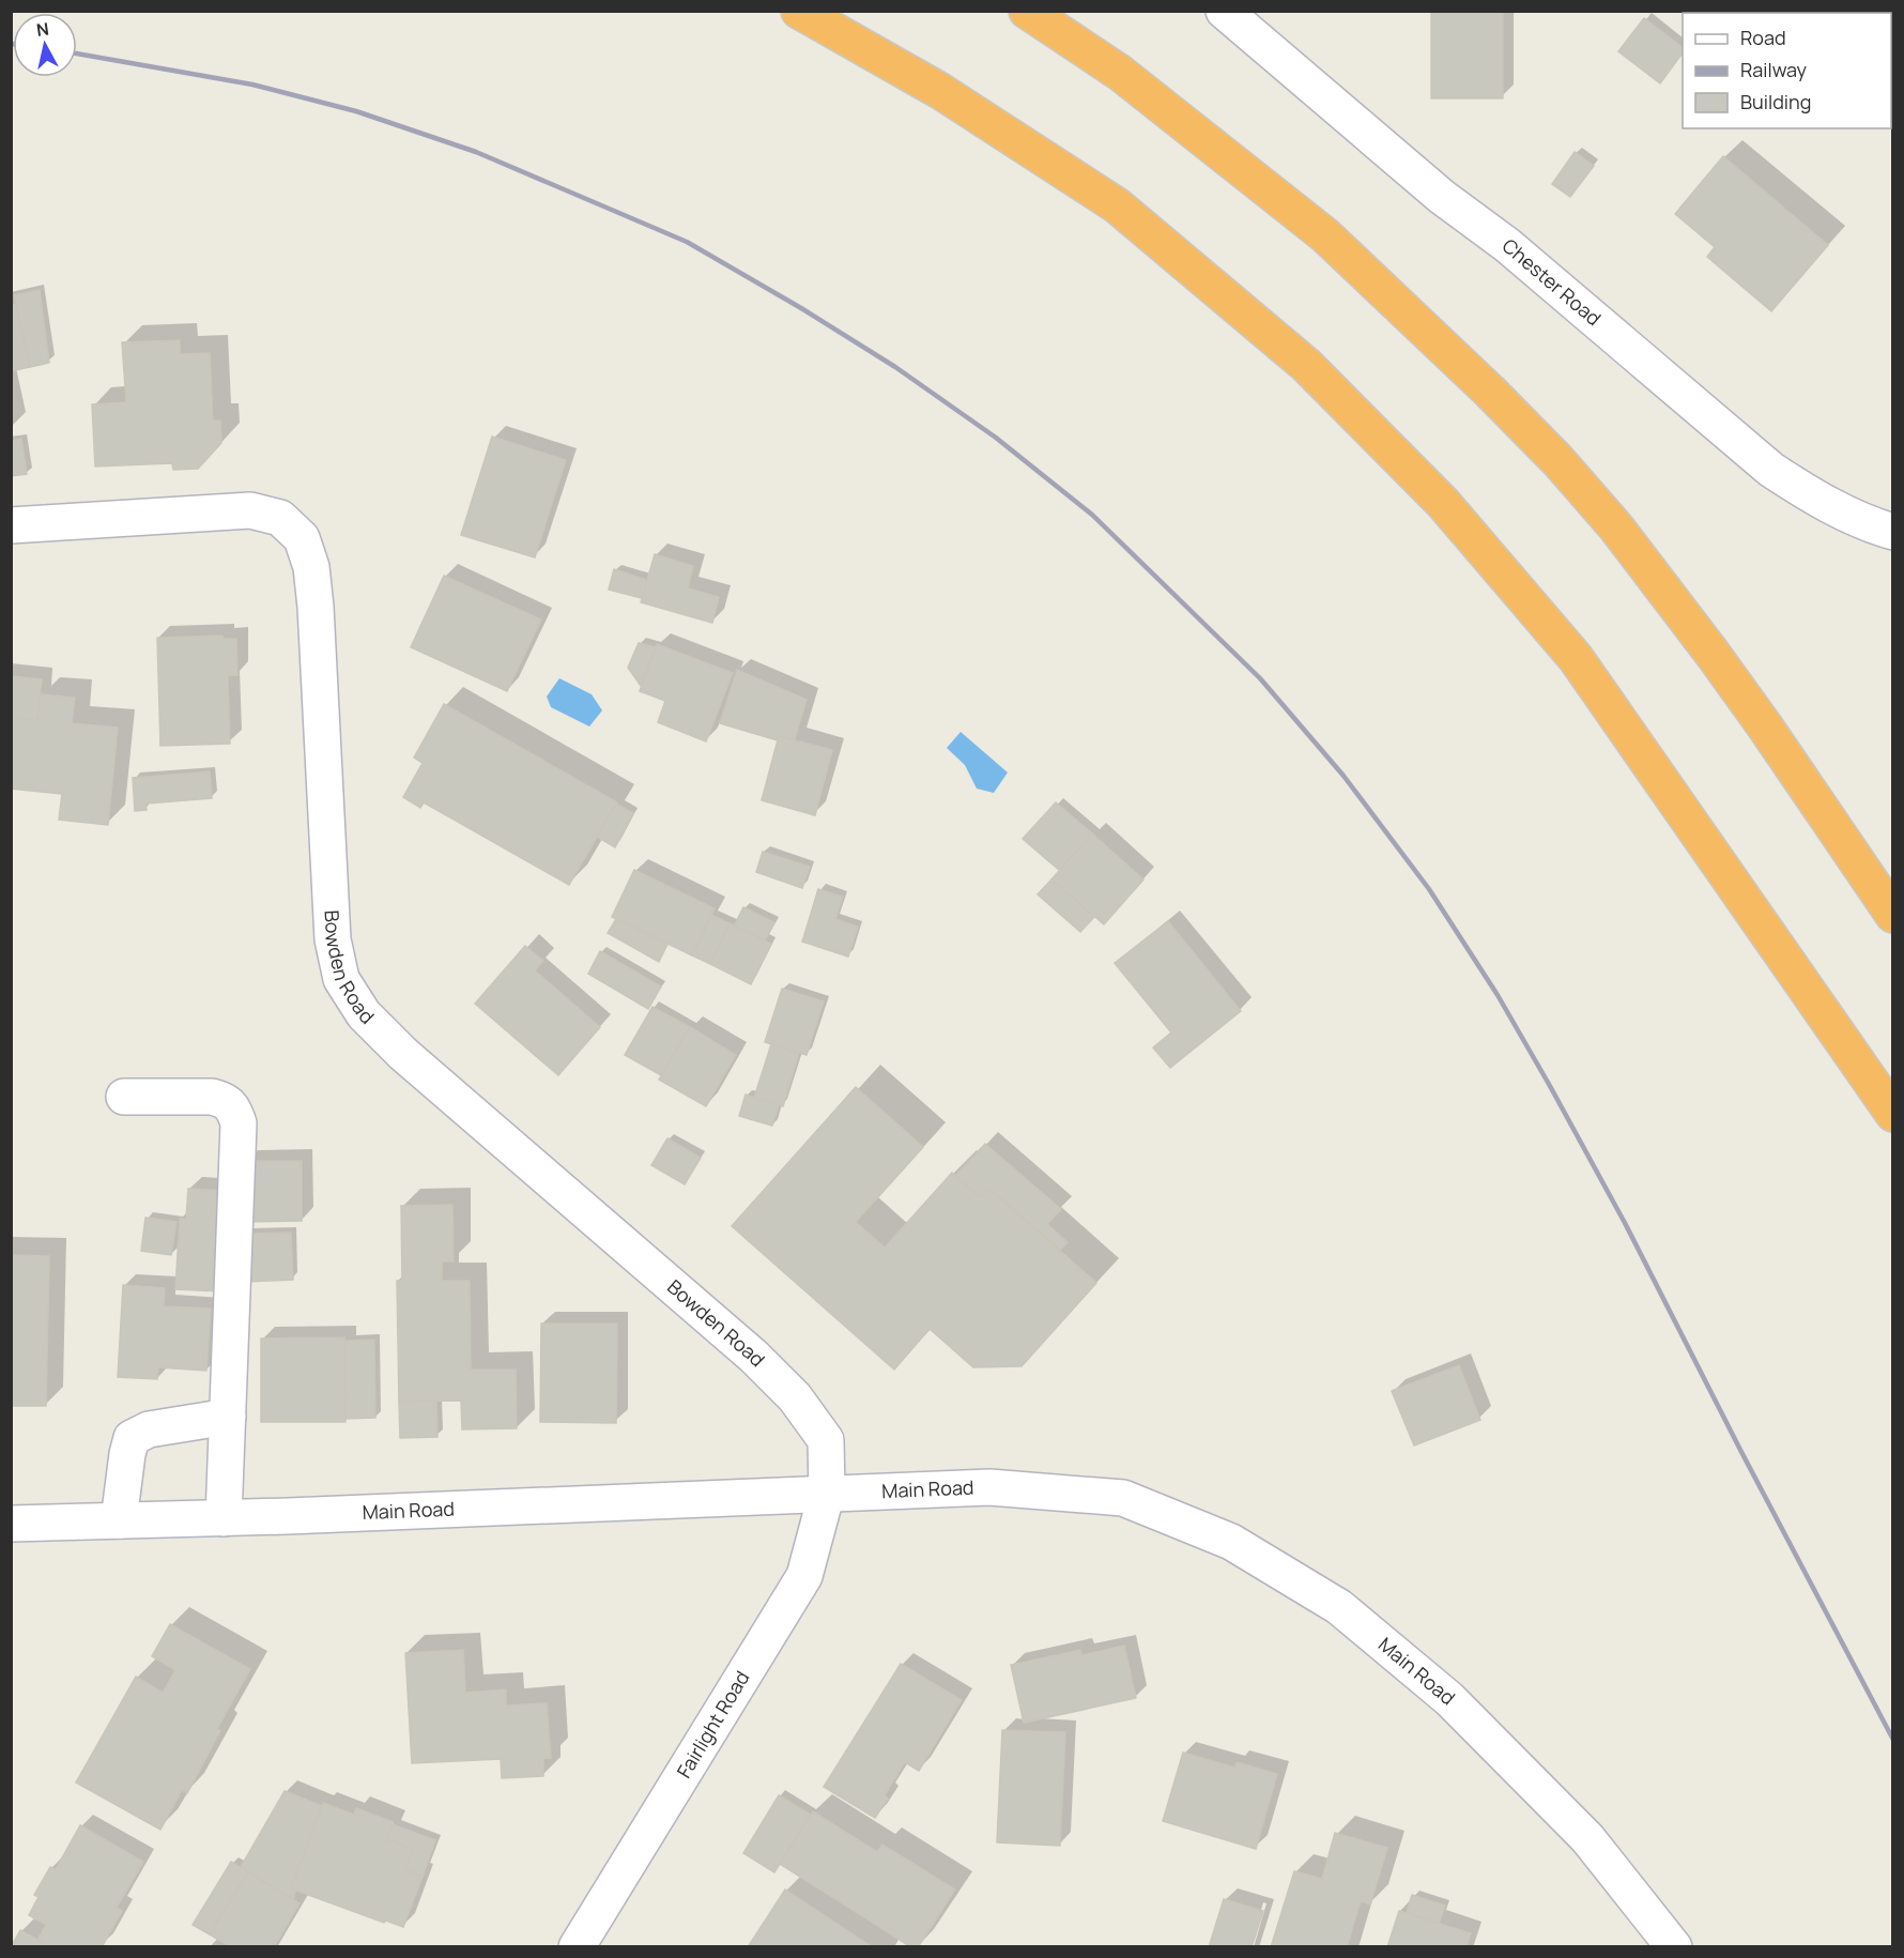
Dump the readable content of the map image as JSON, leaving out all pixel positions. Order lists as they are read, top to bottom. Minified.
{"streets":{"street":["Chester Road","Bowden Road","Main Road","Fairlight Road"]},"crossings":[["Bowden Road","Main Road"],["Bowden Road","Fairlight Road"],["Main Road","Fairlight Road"]],"legend":["Road","Railway","Building"],"north":"top"}
